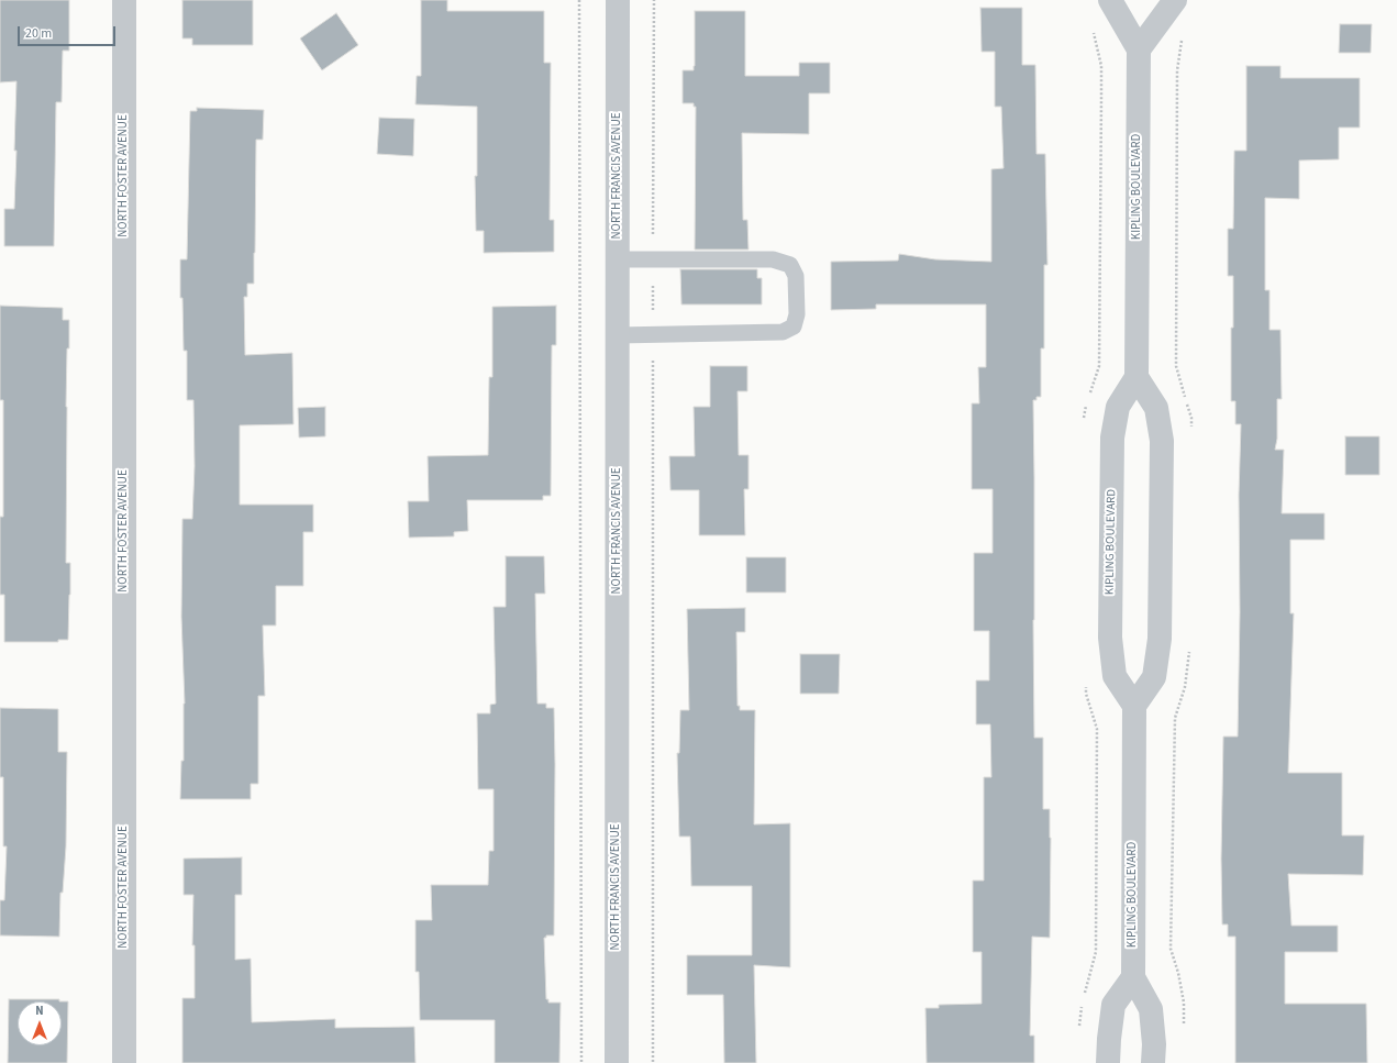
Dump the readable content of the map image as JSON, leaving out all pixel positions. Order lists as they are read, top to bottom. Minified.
{"streets":{"street":["NORTH FOSTER AVENUE","NORTH FRANCIS AVENUE","KIPLING BOULEVARD"]},"scale_bar":"20 m","north":"top"}
